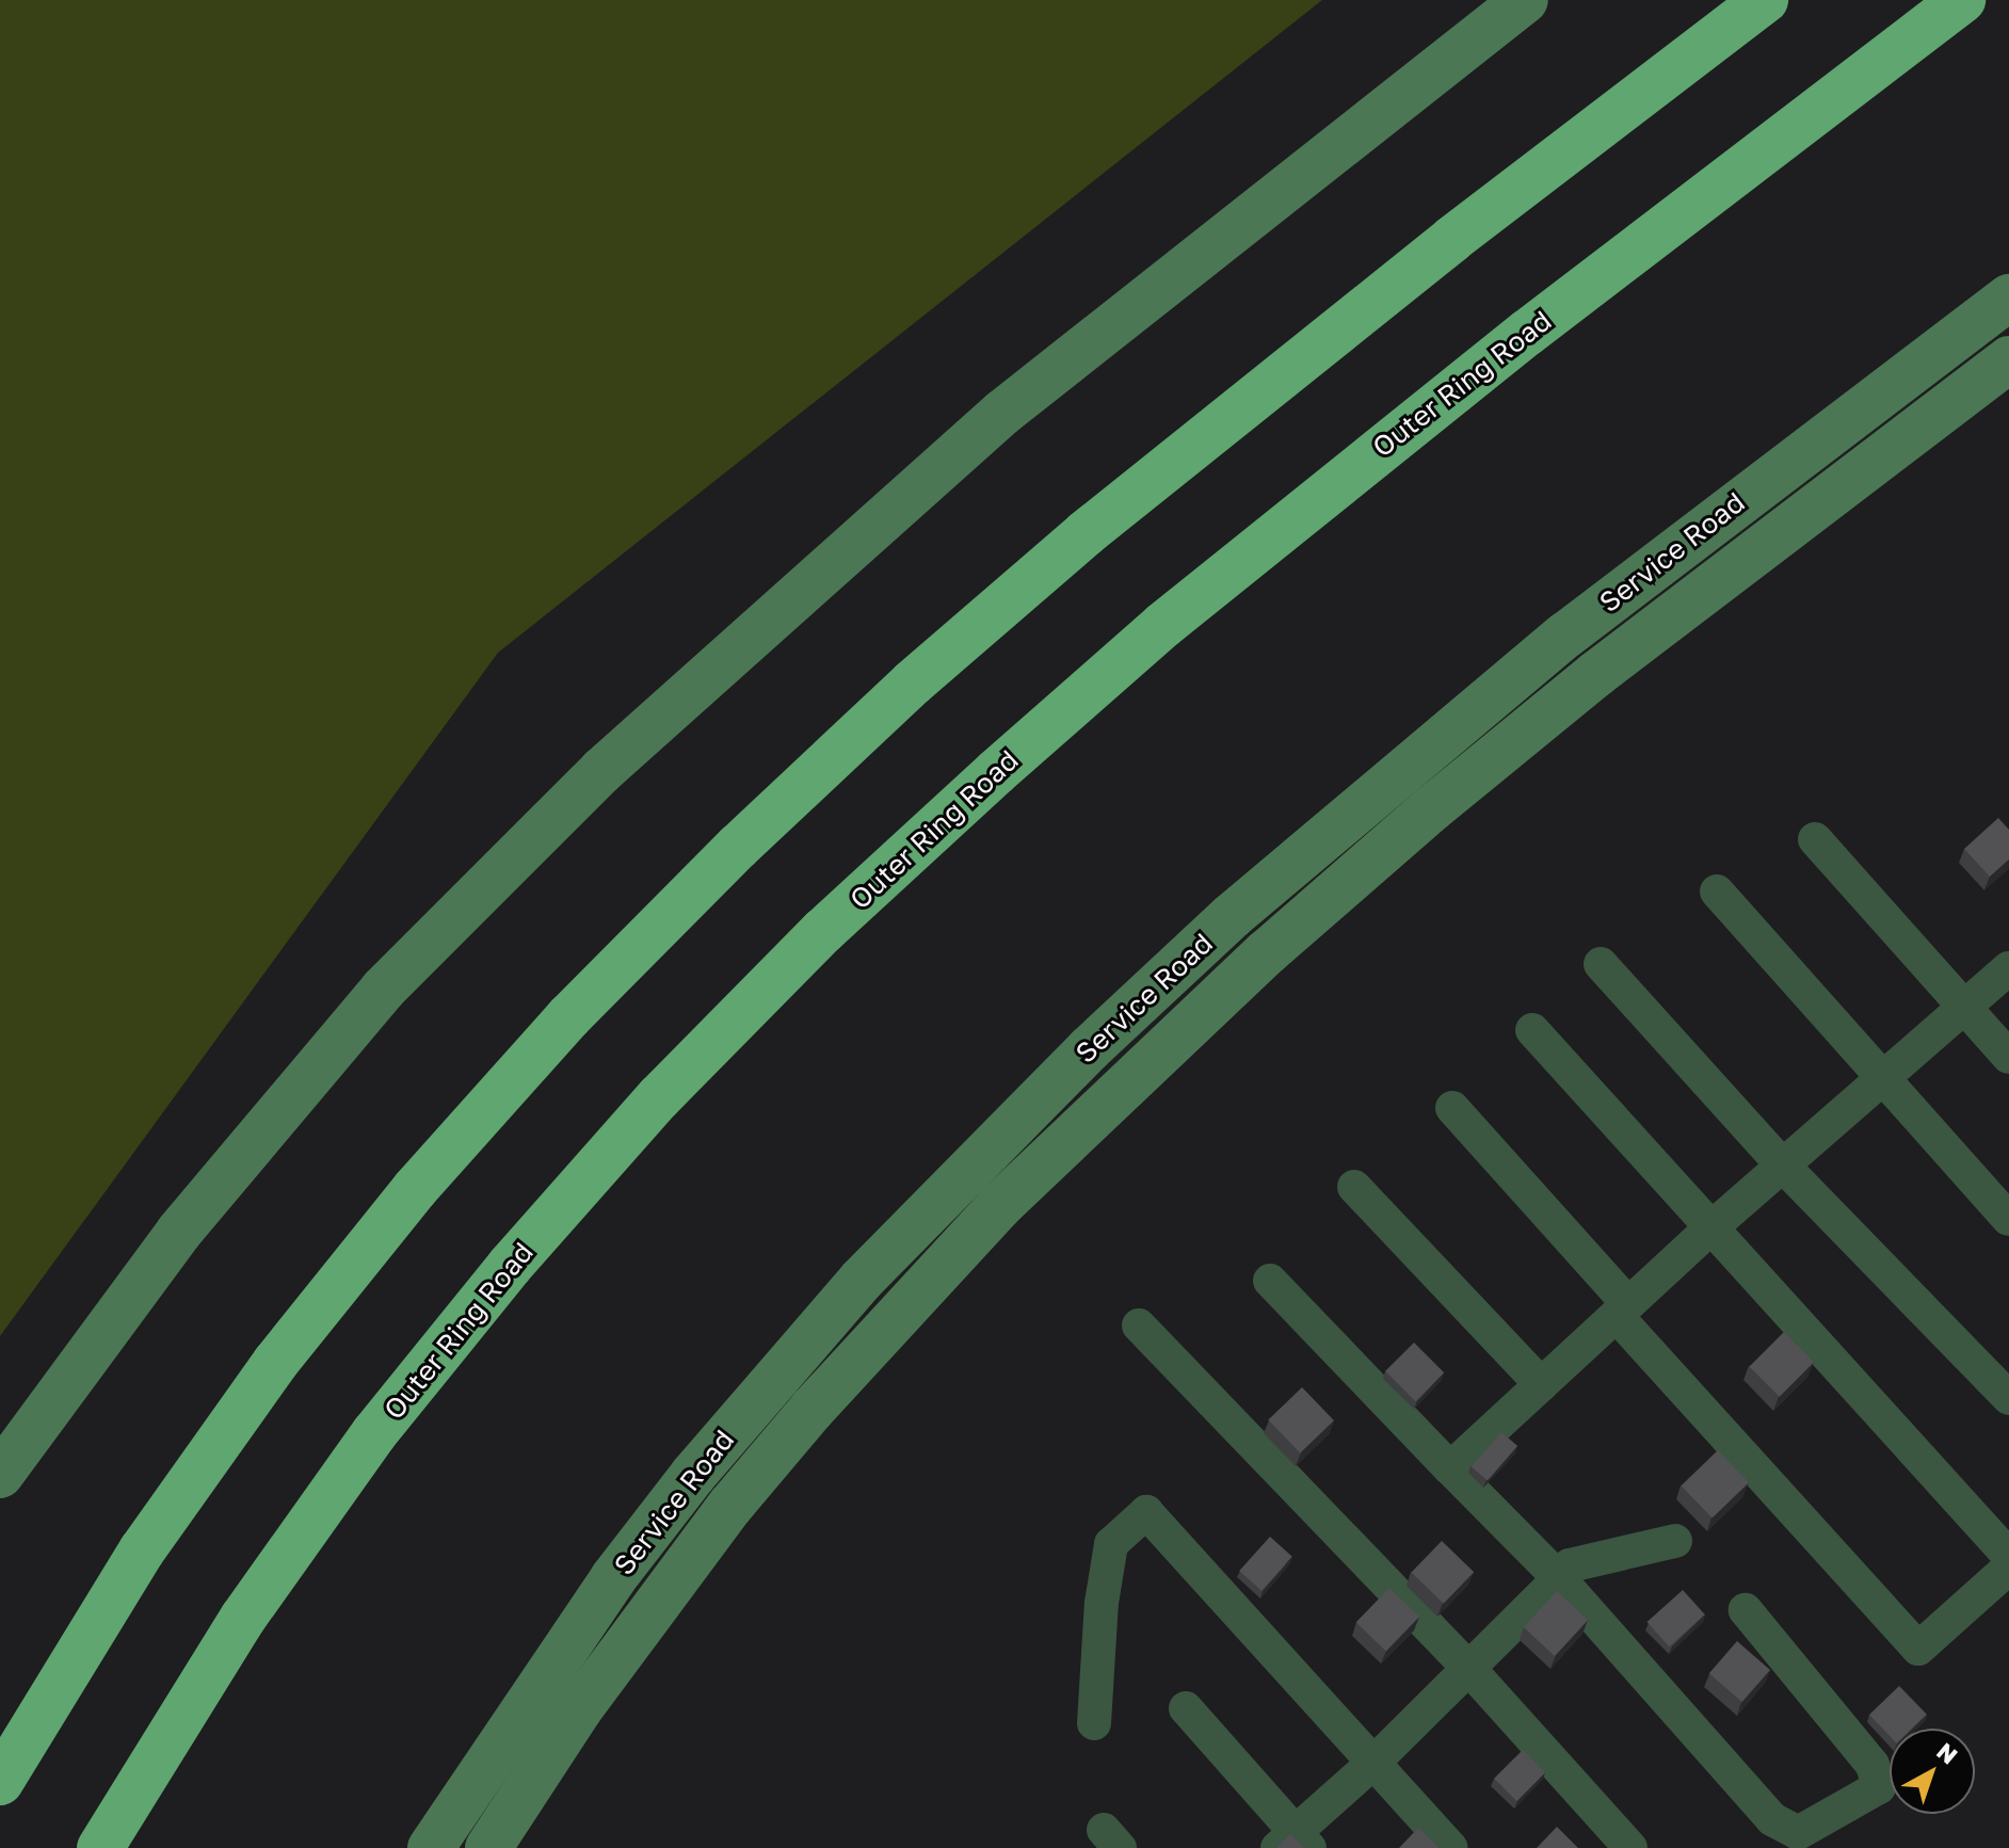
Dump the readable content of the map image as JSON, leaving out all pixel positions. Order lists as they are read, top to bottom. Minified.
{"streets":{"highway":["Outer Ring Road"],"main road":["Service Road"]},"north":"top right"}
